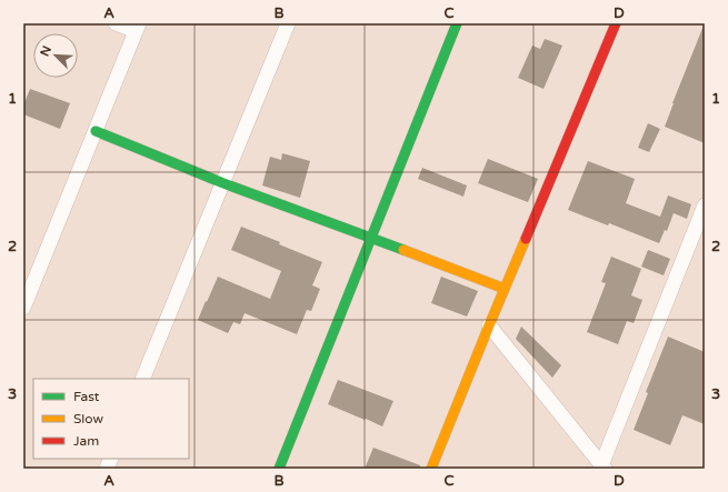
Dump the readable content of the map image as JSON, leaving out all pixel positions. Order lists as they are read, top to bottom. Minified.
{"legend":["Fast","Slow","Jam"],"north":"top left","grid":{"columns":["A","B","C","D"],"rows":["1","2","3"]}}
